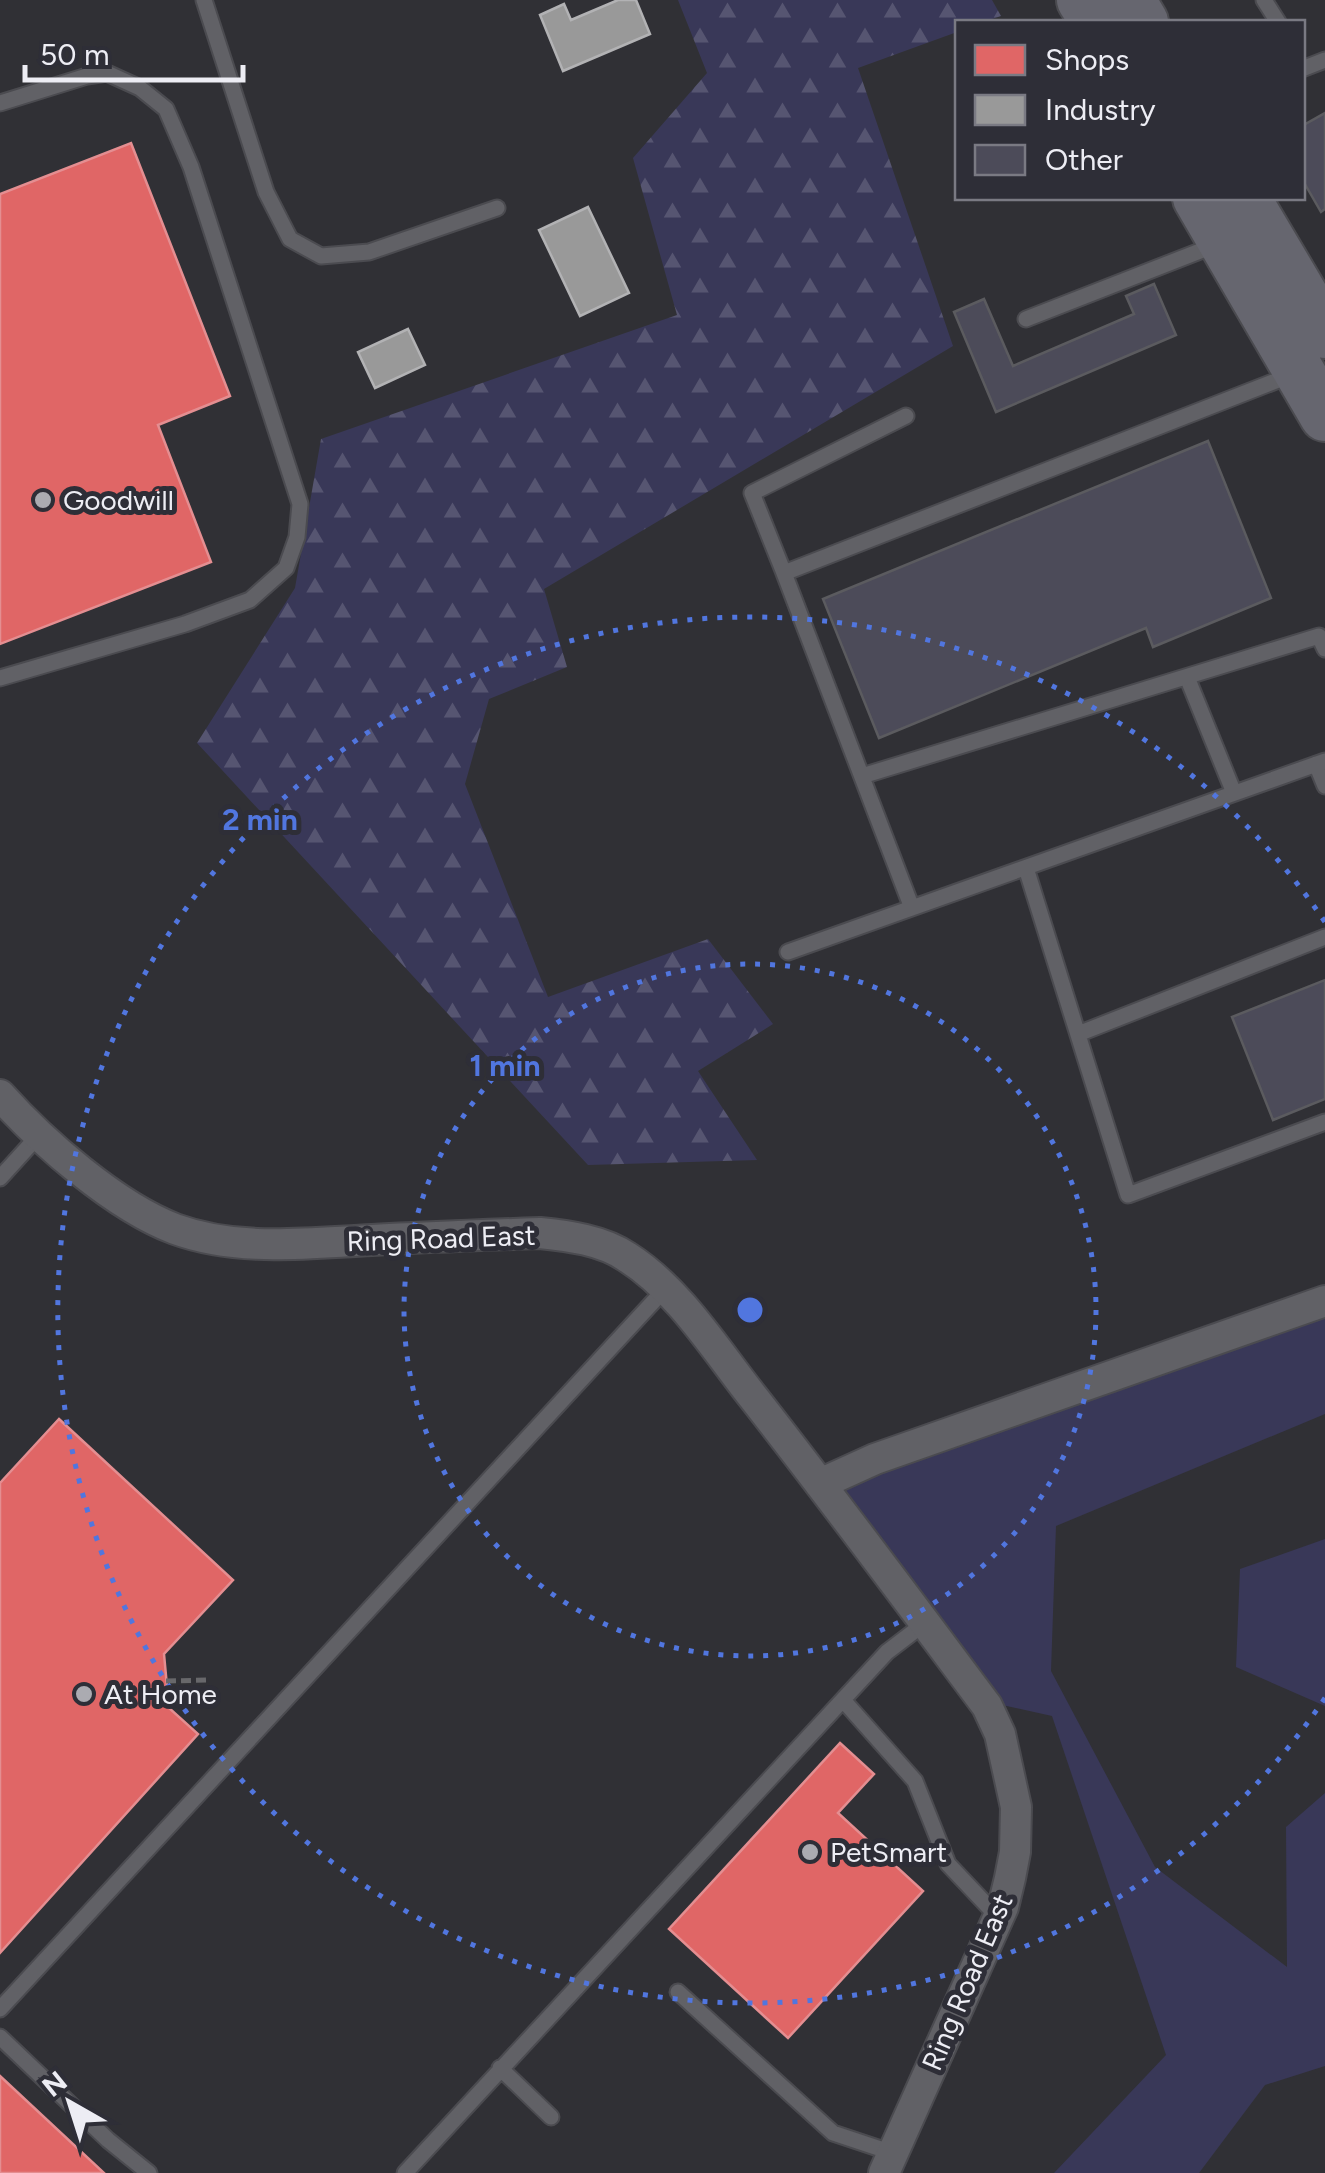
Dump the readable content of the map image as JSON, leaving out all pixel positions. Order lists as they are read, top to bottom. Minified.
{"streets":{"street":["Ring Road East"]},"places":["Goodwill","At Home","PetSmart"],"legend":["Shops","Industry","Other"],"scale_bar":"50 m","north":"top left","rings":["2 min","1 min"]}
